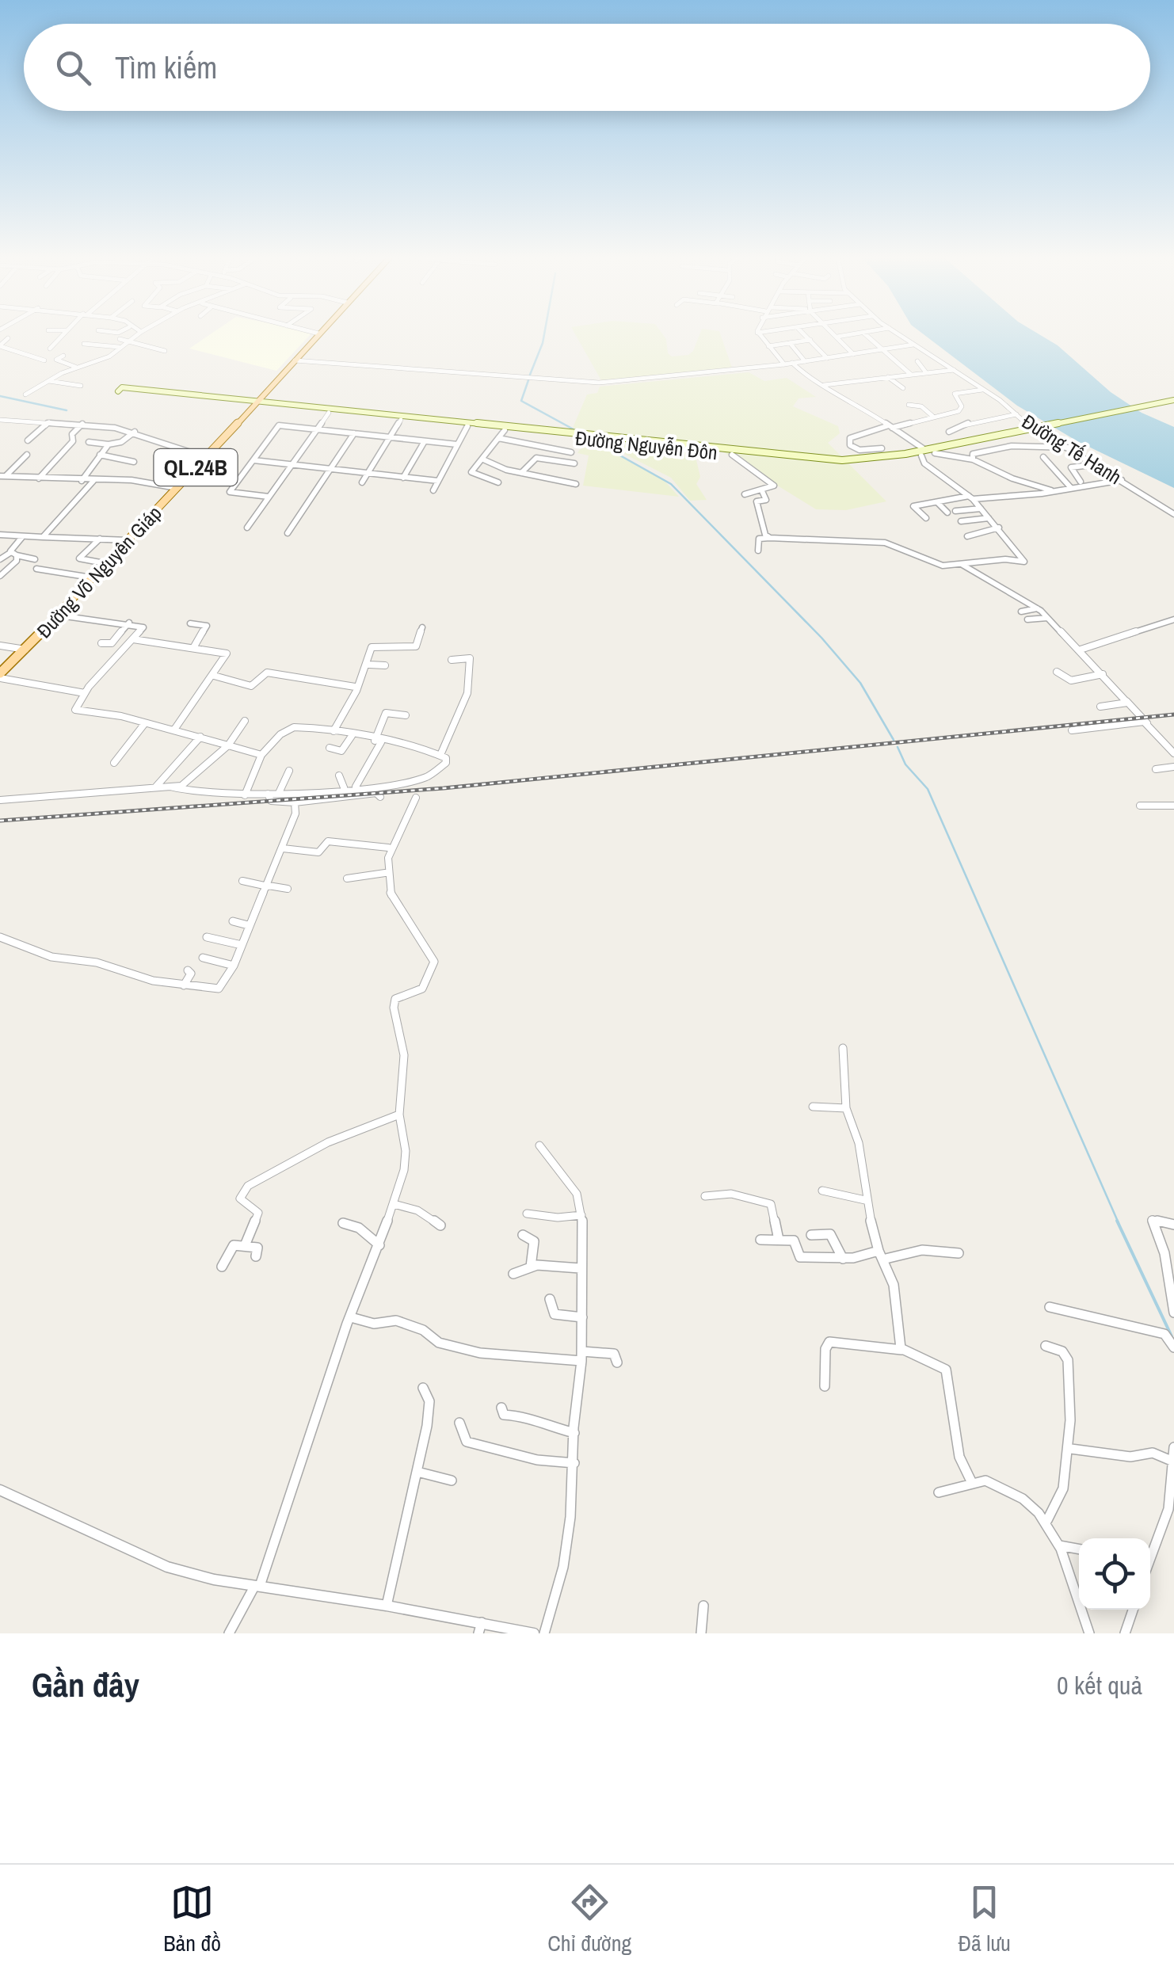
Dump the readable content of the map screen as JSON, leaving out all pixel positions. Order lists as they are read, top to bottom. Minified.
{"streets":{"main road":["Đường Nguyễn Đôn","QL.24B","Đường Võ Nguyên Giáp"],"street":["Đường Tế Hanh"]},"crossings":[["Đường Nguyễn Đôn","Đường Tế Hanh"],["Đường Nguyễn Đôn","Đường Võ Nguyên Giáp"]],"page":{"search":"Tìm kiếm","heading":["Gần đây","0 kết quả"],"nav":["Bản đồ","Chỉ đường","Đã lưu"]}}
